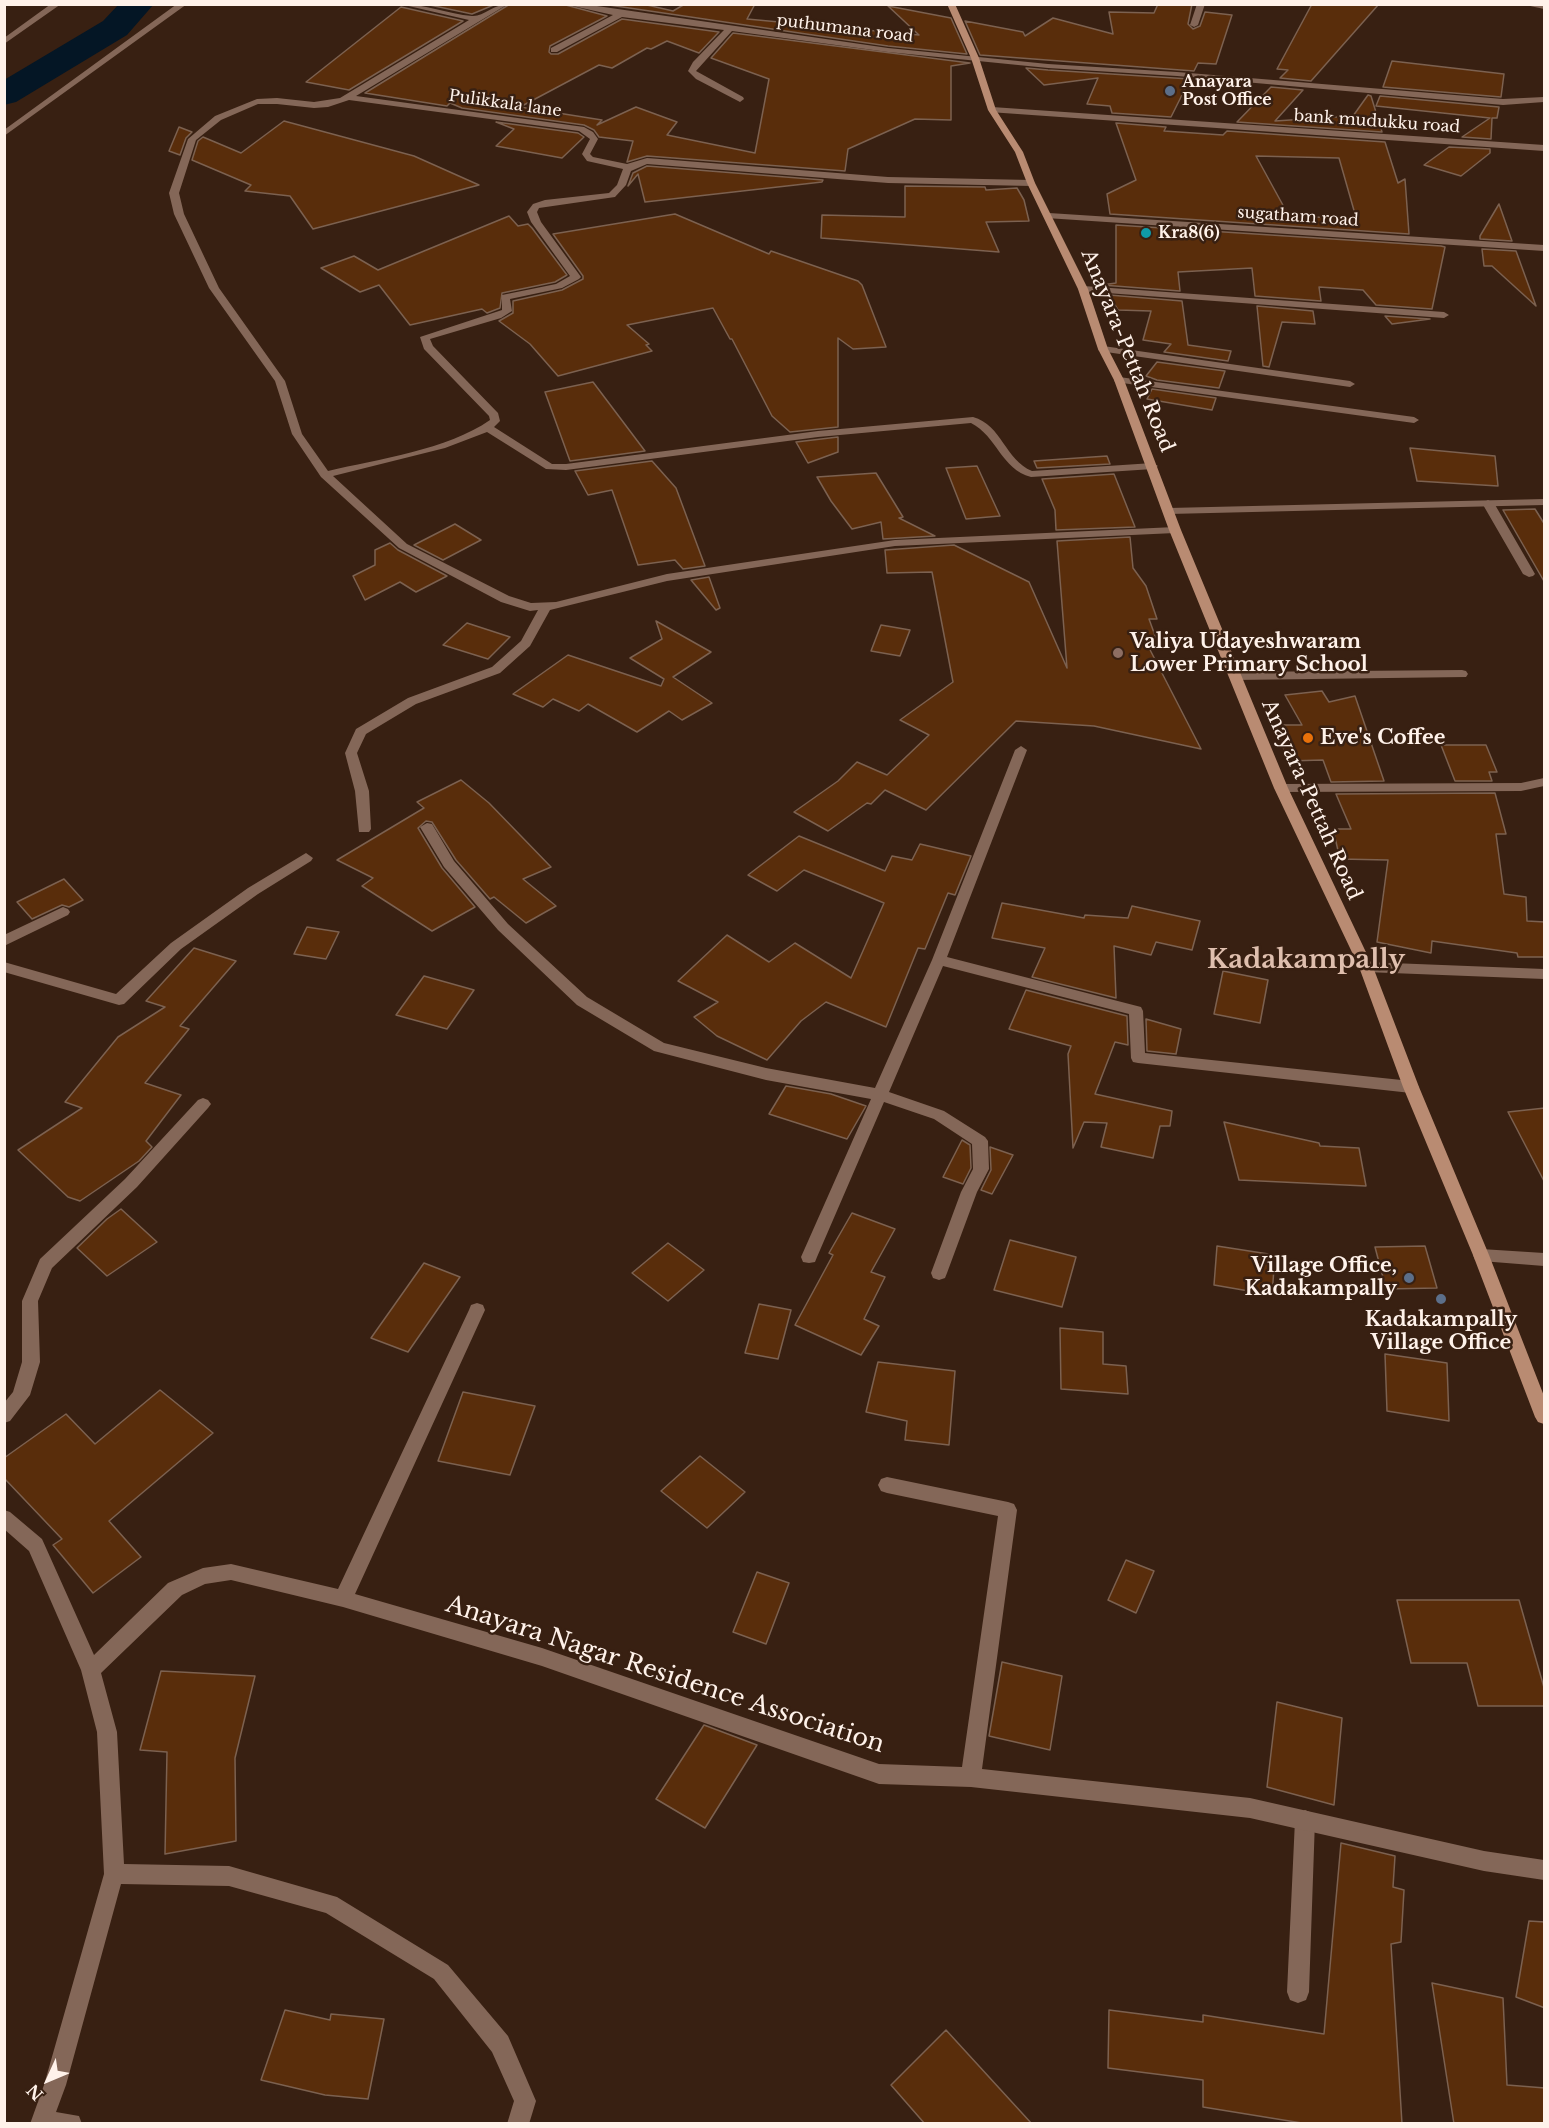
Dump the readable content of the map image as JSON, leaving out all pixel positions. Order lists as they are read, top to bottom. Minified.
{"streets":{"main road":["Anayara-Pettah Road"],"street":["puthumana road","Pulikkala lane","bank mudukku road","sugatham road","Anayara Nagar Residence Association"]},"crossings":[["puthumana road","Anayara-Pettah Road"],["bank mudukku road","Anayara-Pettah Road"],["sugatham road","Anayara-Pettah Road"]],"districts":["Kadakampally"],"places":["Anayara Post Office","Kra8(6)","Valiya Udayeshwaram Lower Primary School","Eve's Coffee","Village Office, Kadakampally","Kadakampally Village Office"],"north":"bottom left"}
